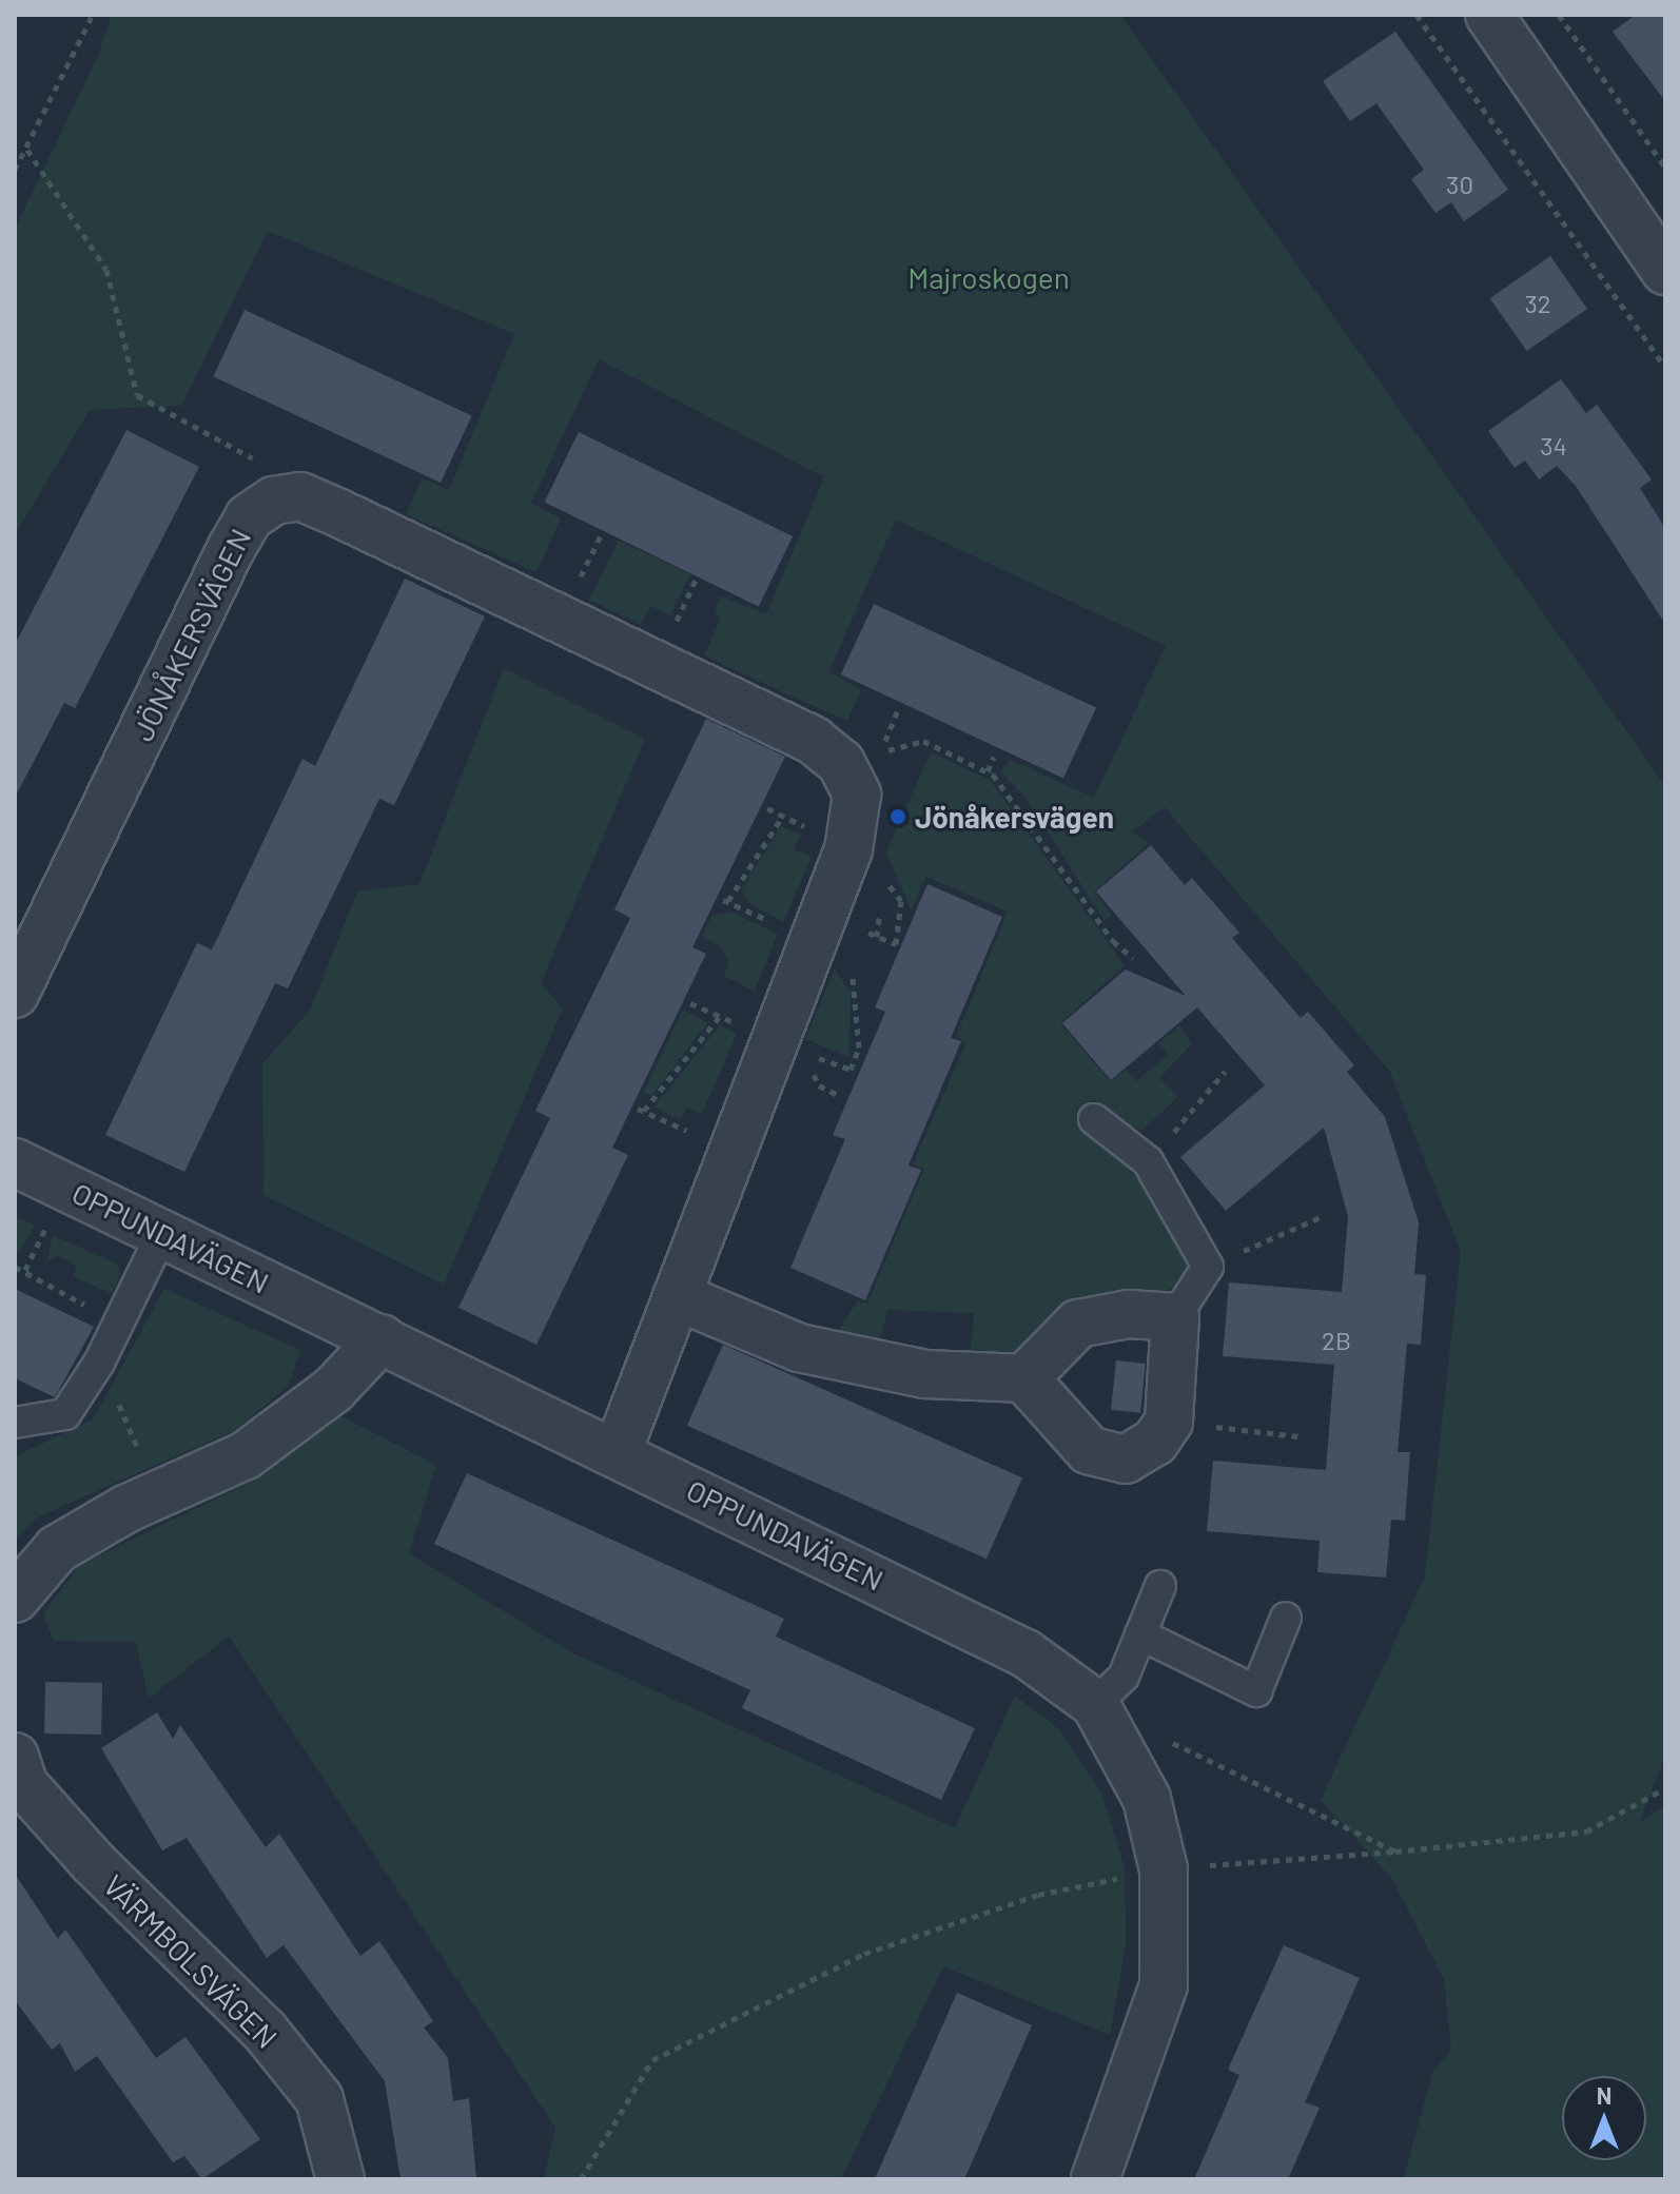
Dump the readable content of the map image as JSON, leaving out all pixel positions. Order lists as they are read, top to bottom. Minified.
{"streets":{"street":["JÖNÅKERSVÄGEN","OPPUNDAVÄGEN","VÄRMBOLSVÄGEN"]},"crossings":[["JÖNÅKERSVÄGEN","OPPUNDAVÄGEN"]],"parks":["Majroskogen"],"places":["Jönåkersvägen"],"house_numbers":["30","32","34","2B"],"north":"top"}
